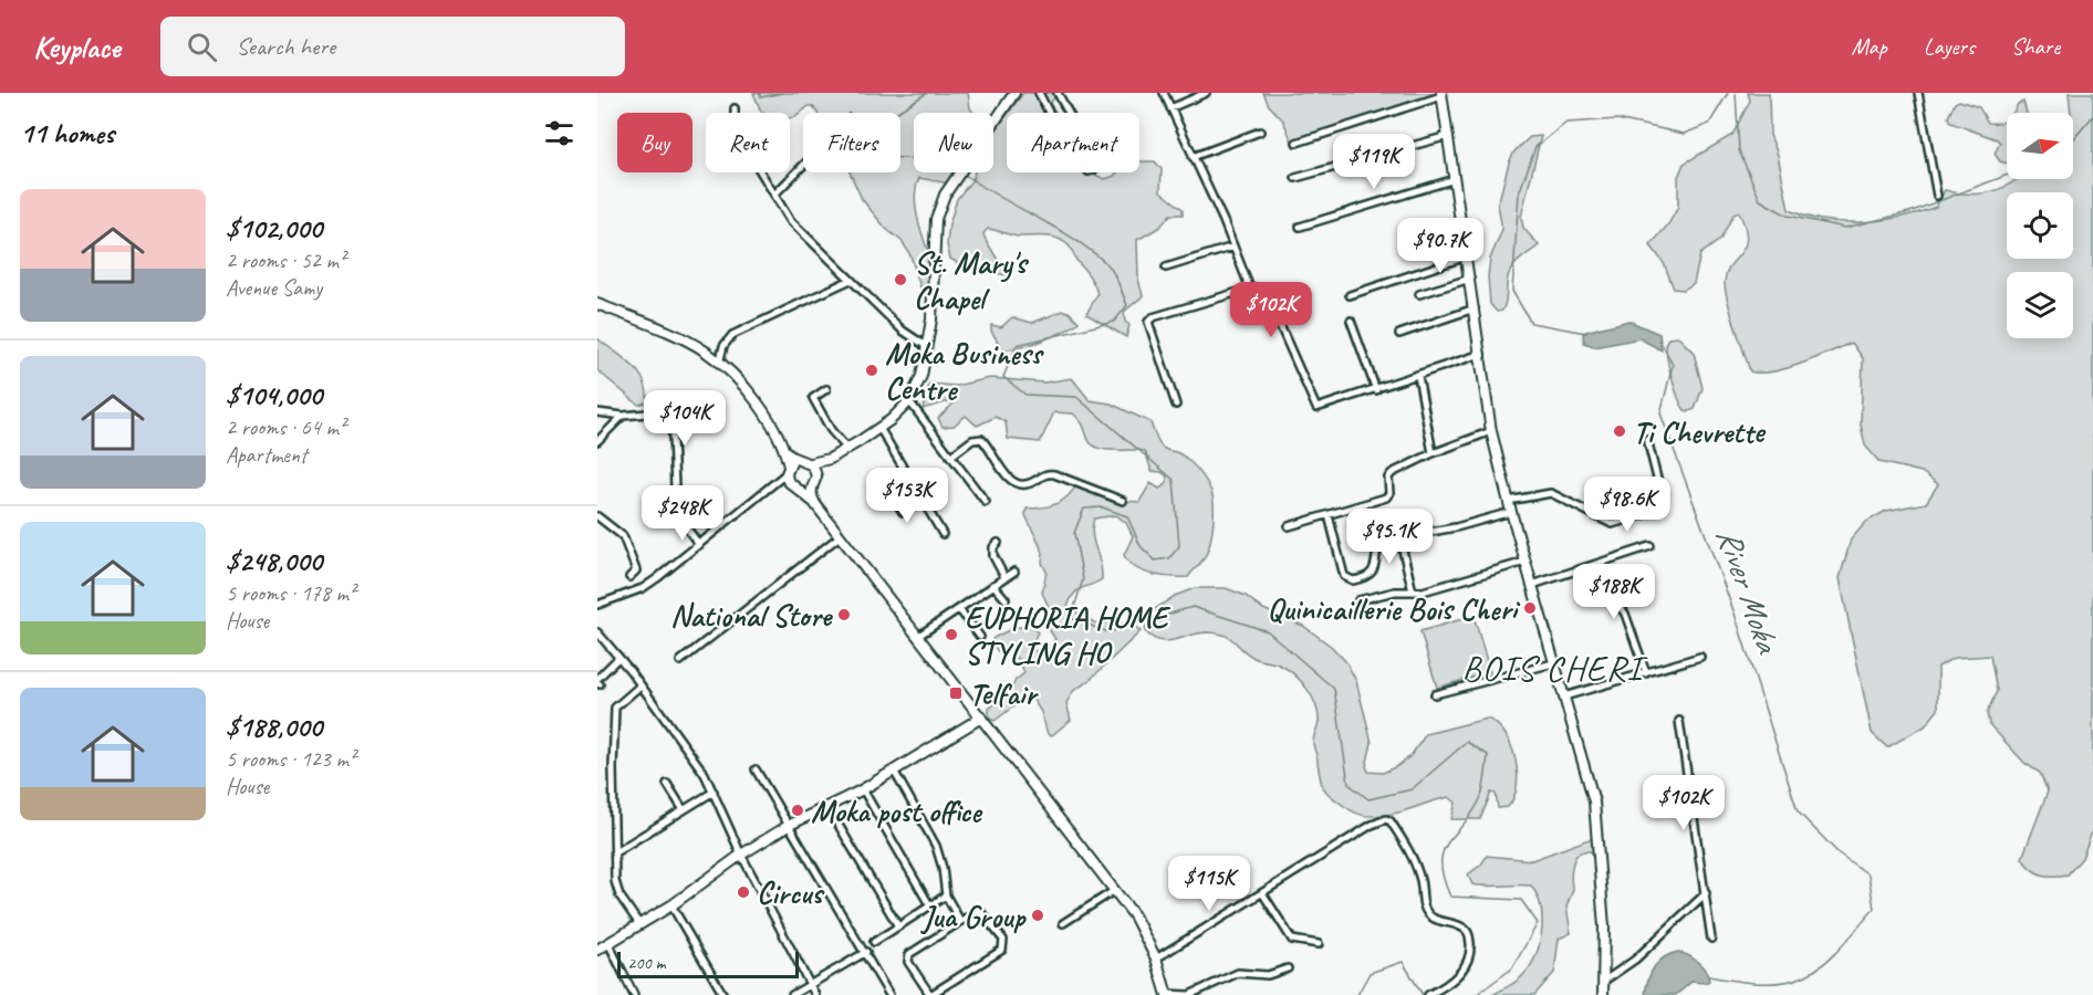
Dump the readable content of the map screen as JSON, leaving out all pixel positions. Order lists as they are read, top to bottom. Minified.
{"districts":["BOIS CHERI"],"water":["River Moka"],"places":{"other":["St. Mary's Chapel","Moka Business Centre","Ti Chevrette","Quinicaillerie Bois Cheri","National Store","EUPHORIA HOME STYLING HO","Moka post office","Circus","Jua Group"],"transit":["Telfair"]},"scale_bar":"200 m","north":"right","page":{"header":"Keyplace","search":"Search here","nav":["Map","Layers","Share"],"heading":"11 homes","chip":["Buy","Rent","Filters","New","Apartment"],"price":["$119K","$90.7K","$102K","$104K","$153K","$98.6K","$248K","$95.1K","$188K","$102K","$115K"],"list":[{"name":"$102,000","note":"2 rooms · 52 m² · Avenue Samy"},{"name":"$104,000","note":"2 rooms · 64 m² · Apartment"},{"name":"$248,000","note":"5 rooms · 178 m² · House"},{"name":"$188,000","note":"5 rooms · 123 m² · House"}],"scale":"200 m"}}
